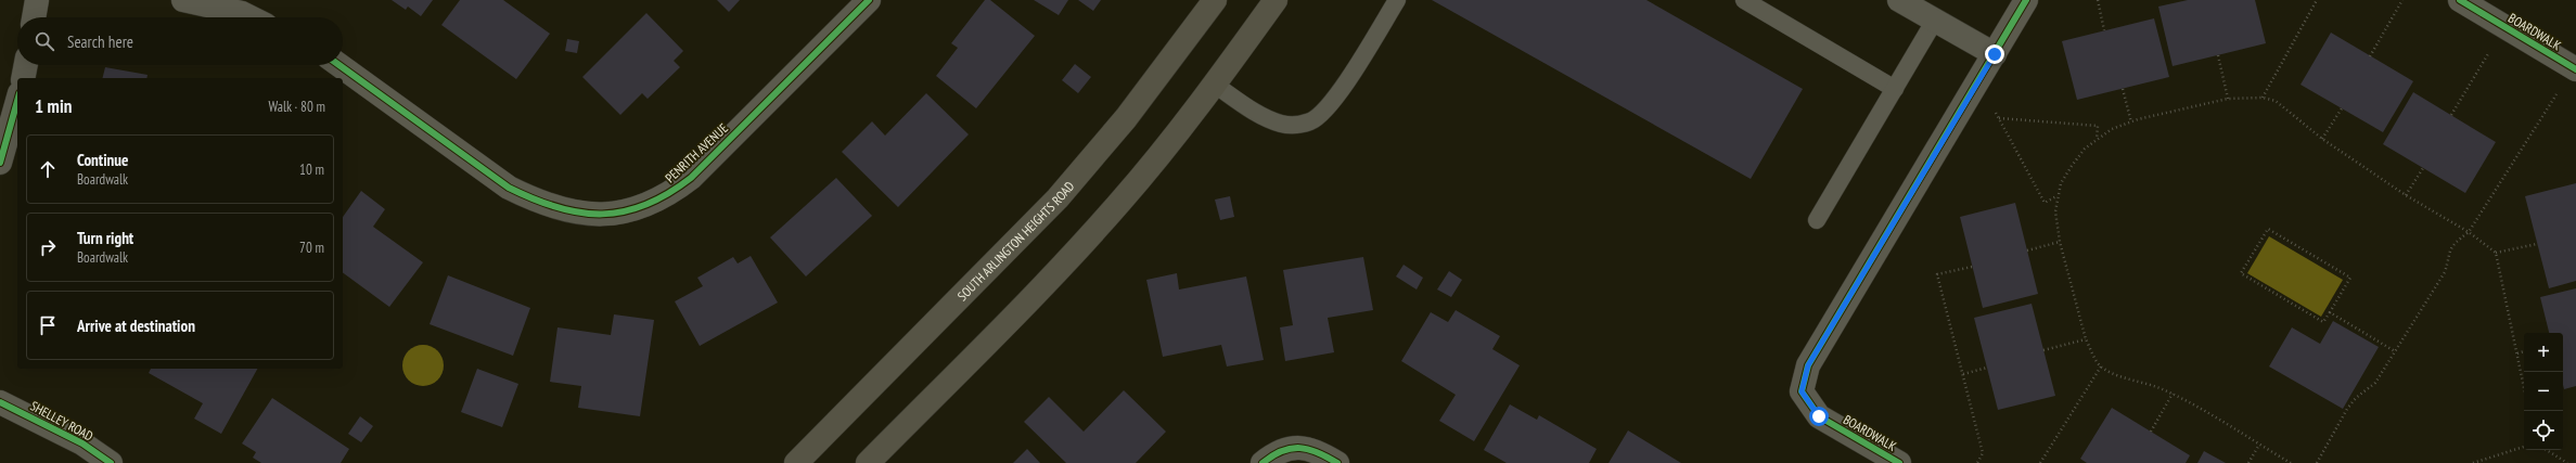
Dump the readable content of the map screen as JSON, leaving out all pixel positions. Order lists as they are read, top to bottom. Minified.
{"streets":{"main road":["SOUTH ARLINGTON HEIGHTS ROAD"],"street":["BOARDWALK","PENRITH AVENUE","SHELLEY ROAD"]},"page":{"search":"Search here","heading":["1 min","Walk · 80 m"],"list":[["Continue","Boardwalk","10 m"],["Turn right","Boardwalk","70 m"],"Arrive at destination"],"map_buttons":["+","−"]}}
